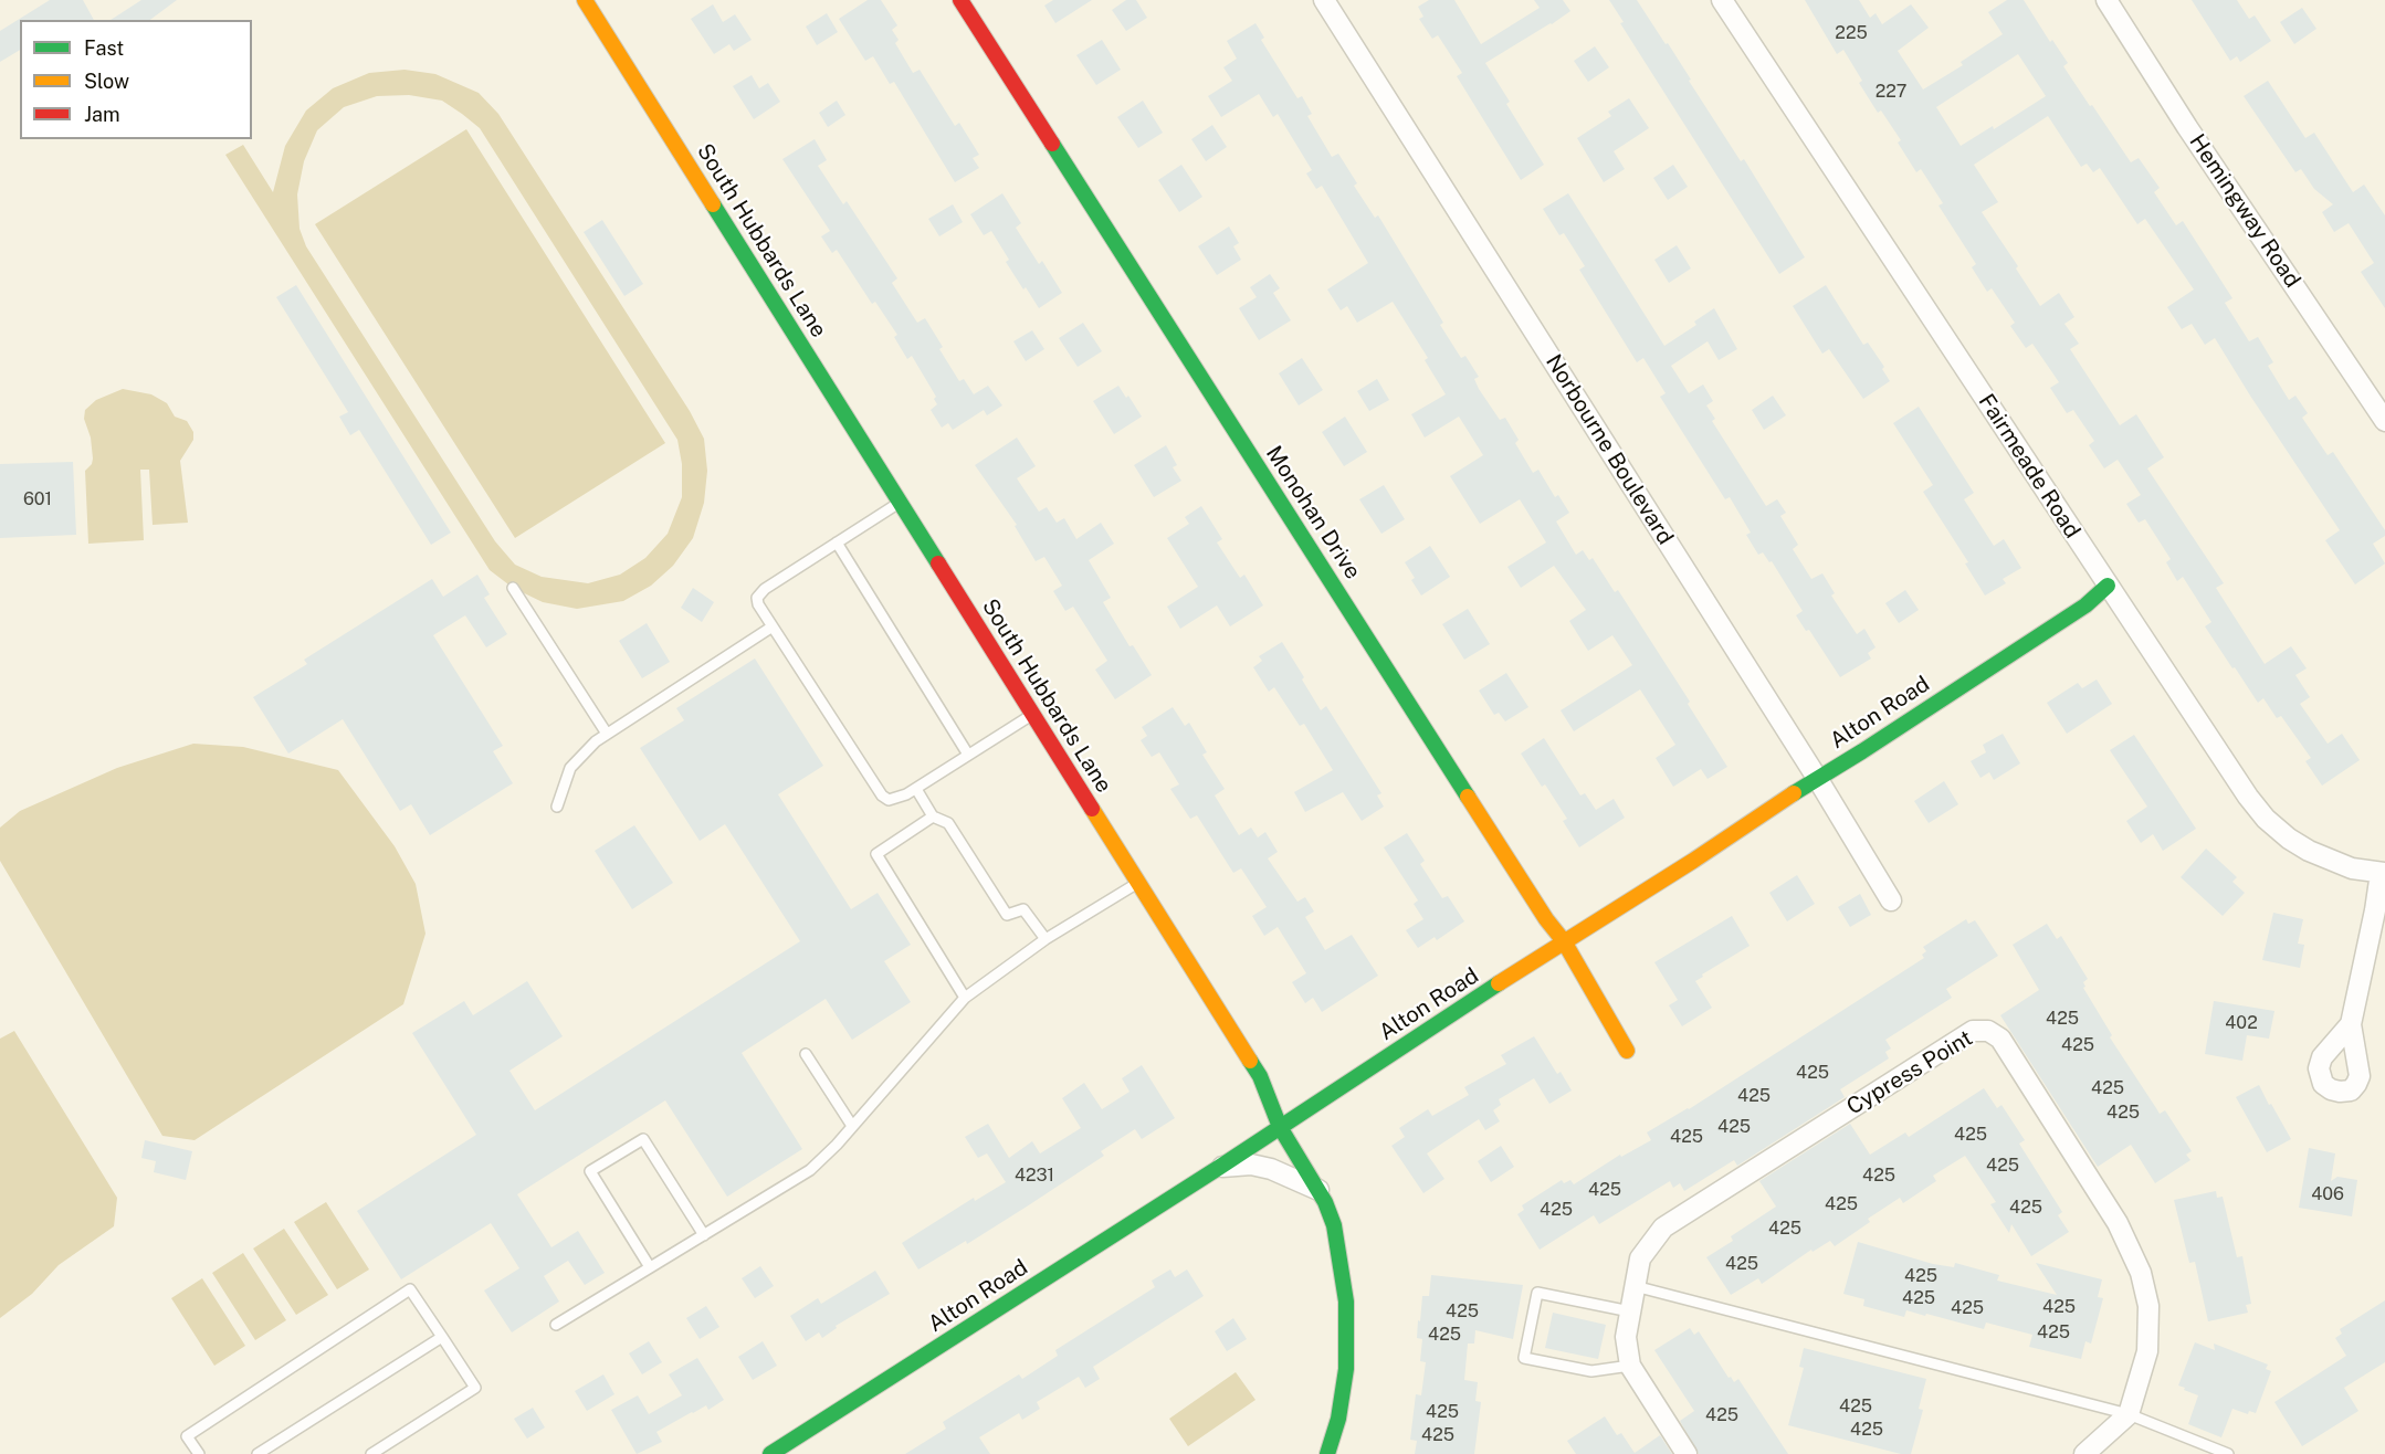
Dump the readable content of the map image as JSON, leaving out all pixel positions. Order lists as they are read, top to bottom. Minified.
{"streets":{"street":["Hemingway Road","South Hubbards Lane","Norbourne Boulevard","Fairmeade Road","Monohan Drive","Alton Road","Cypress Point"]},"crossings":[["South Hubbards Lane","Alton Road"],["Norbourne Boulevard","Alton Road"],["Fairmeade Road","Alton Road"],["Monohan Drive","Alton Road"]],"house_numbers":["225","227","601","425","402","425","425","425","425","425","425","425","425","425","4231","425","425","406","425","425","425","425","425","425","425","425","425","425","425","425","425","425","425","425","425"],"legend":["Fast","Slow","Jam"]}
